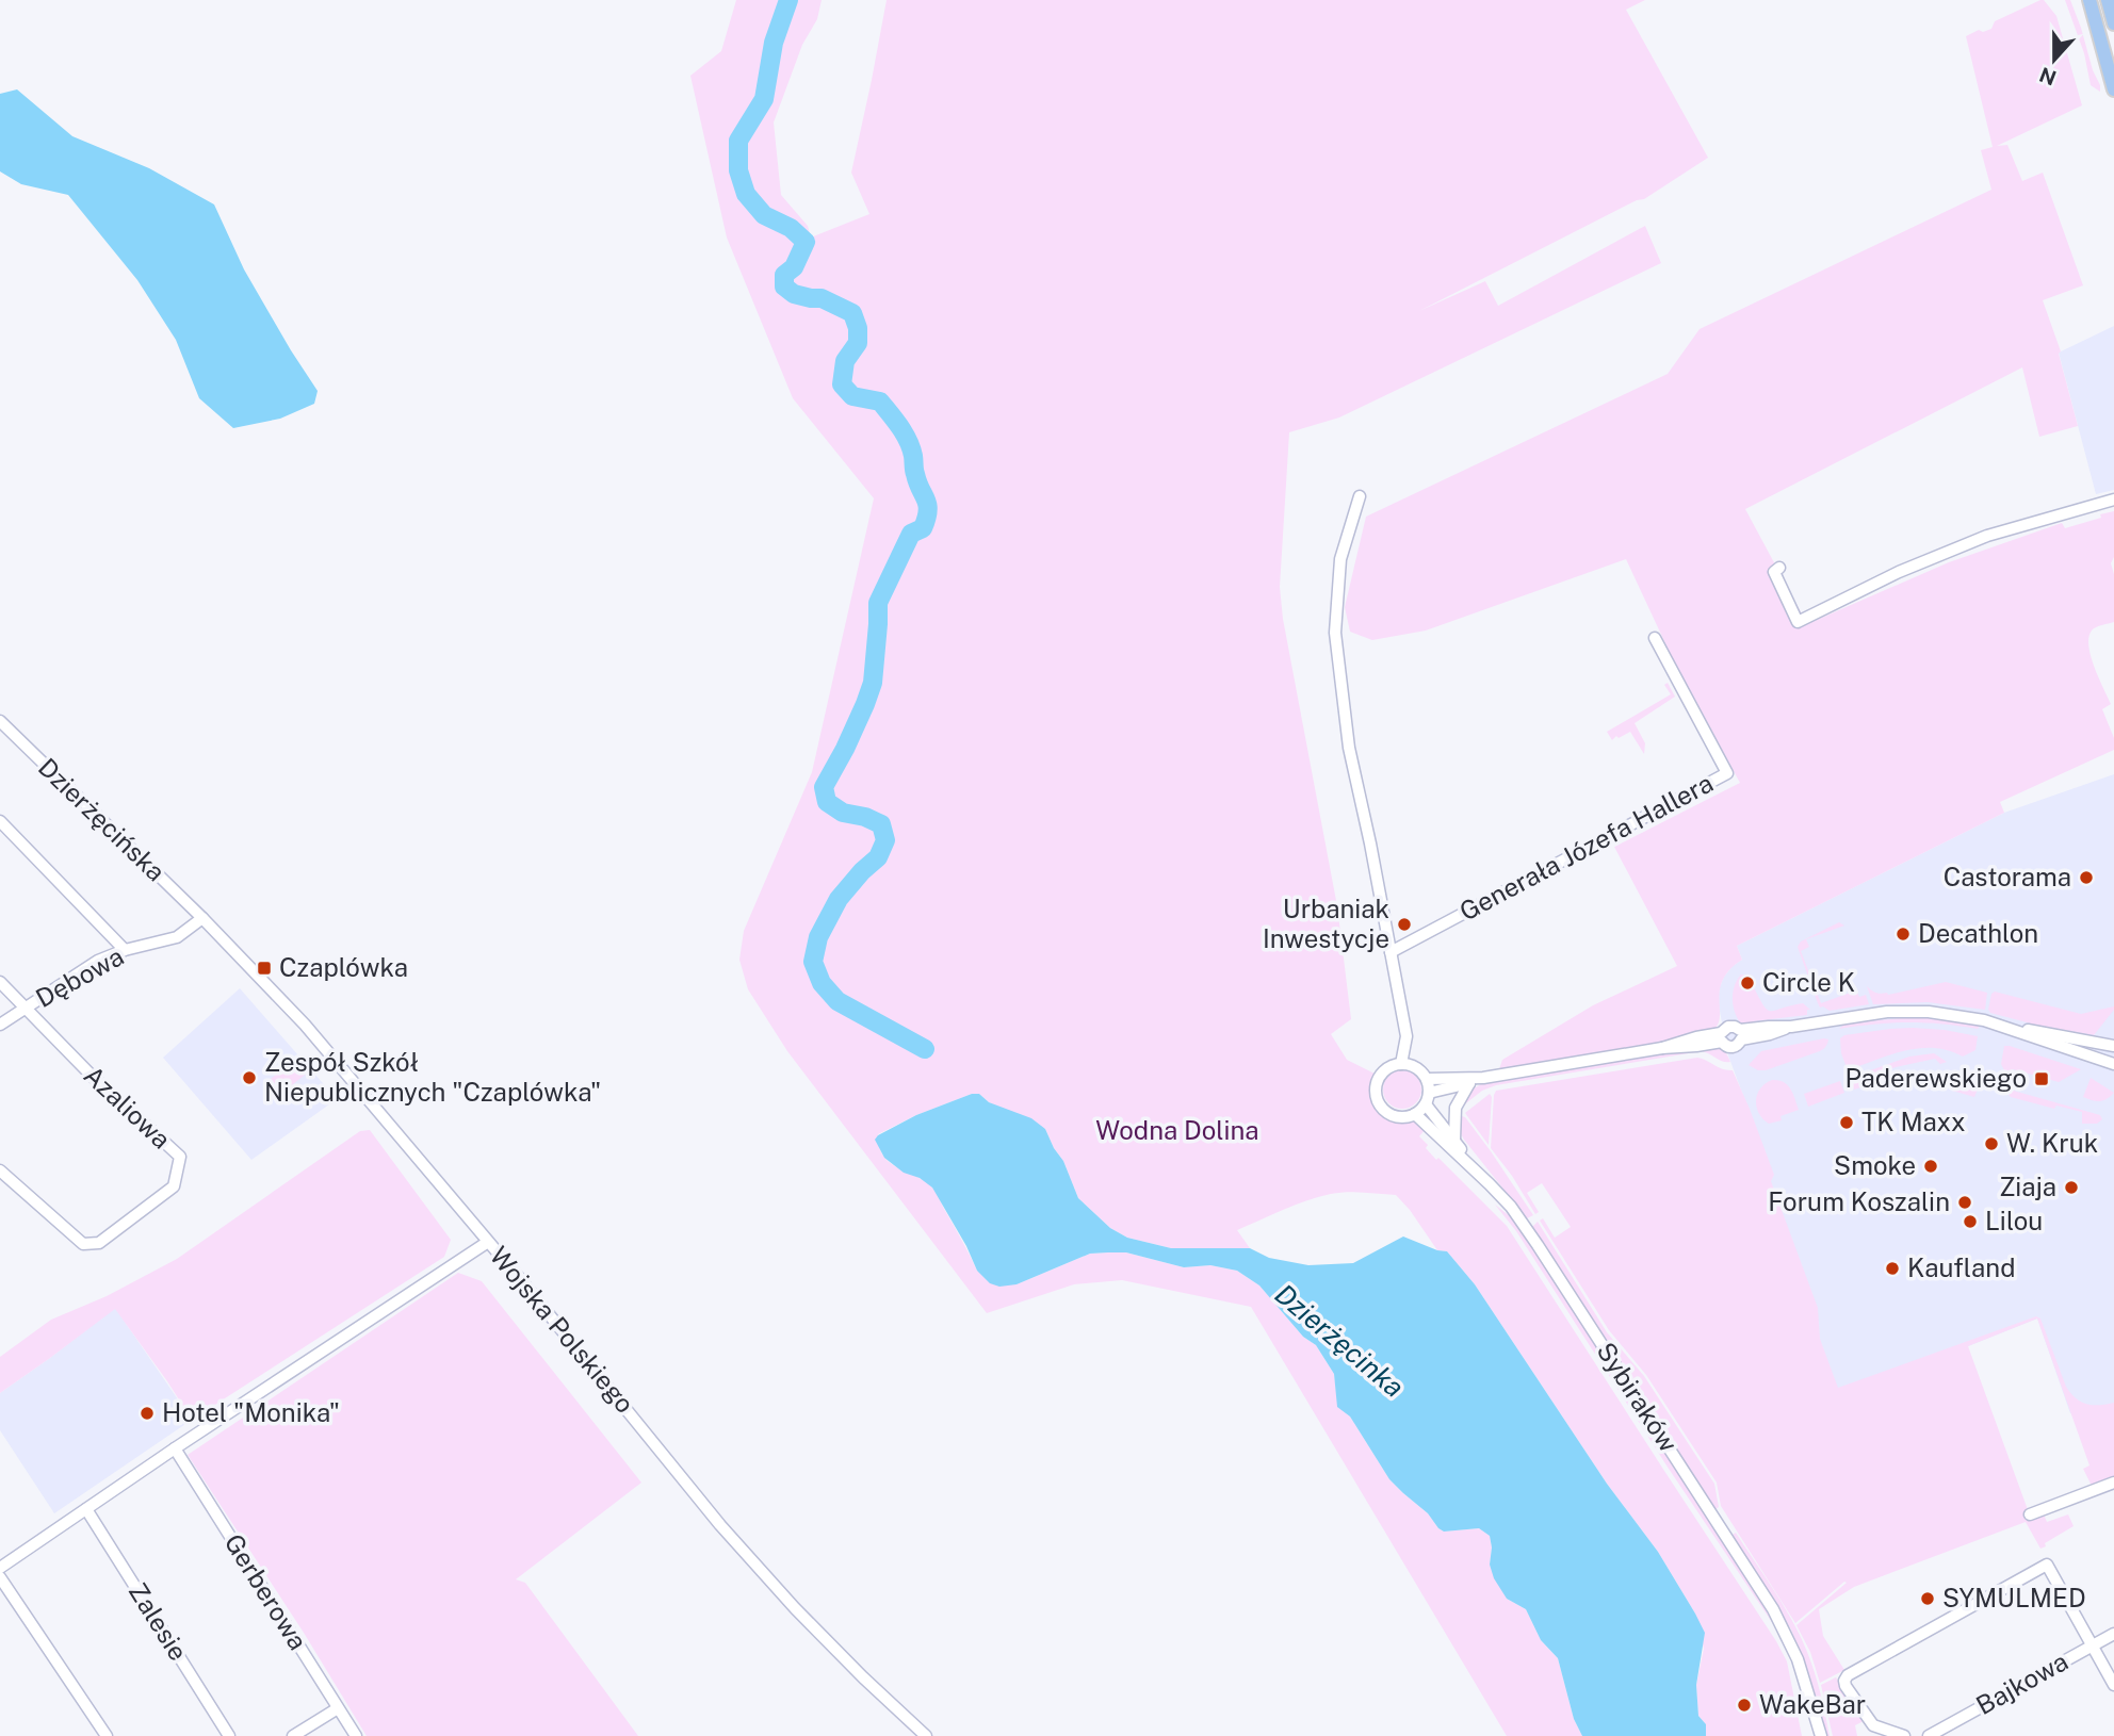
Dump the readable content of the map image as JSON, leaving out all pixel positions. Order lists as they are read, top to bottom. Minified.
{"streets":{"street":["Dzierżęcińska","Generała Józefa Hallera","Dębowa","Azaliowa","Wojska Polskiego","Sybiraków","Gerberowa","Zalesie","Bajkowa"]},"crossings":[["Dzierżęcińska","Dębowa"],["Dzierżęcińska","Wojska Polskiego"],["Dębowa","Azaliowa"],["Dębowa","Wojska Polskiego"]],"water":["Dzierżęcinka"],"parks":["Wodna Dolina"],"places":{"other":["Castorama","Urbaniak Inwestycje","Decathlon","Circle K","Zespół Szkół Niepublicznych \"Czaplówka\"","TK Maxx","W. Kruk","Smoke","Ziaja","Forum Koszalin","Lilou","Kaufland","Hotel \"Monika\"","SYMULMED","WakeBar"],"transit":["Czaplówka","Paderewskiego"]},"north":"bottom"}
